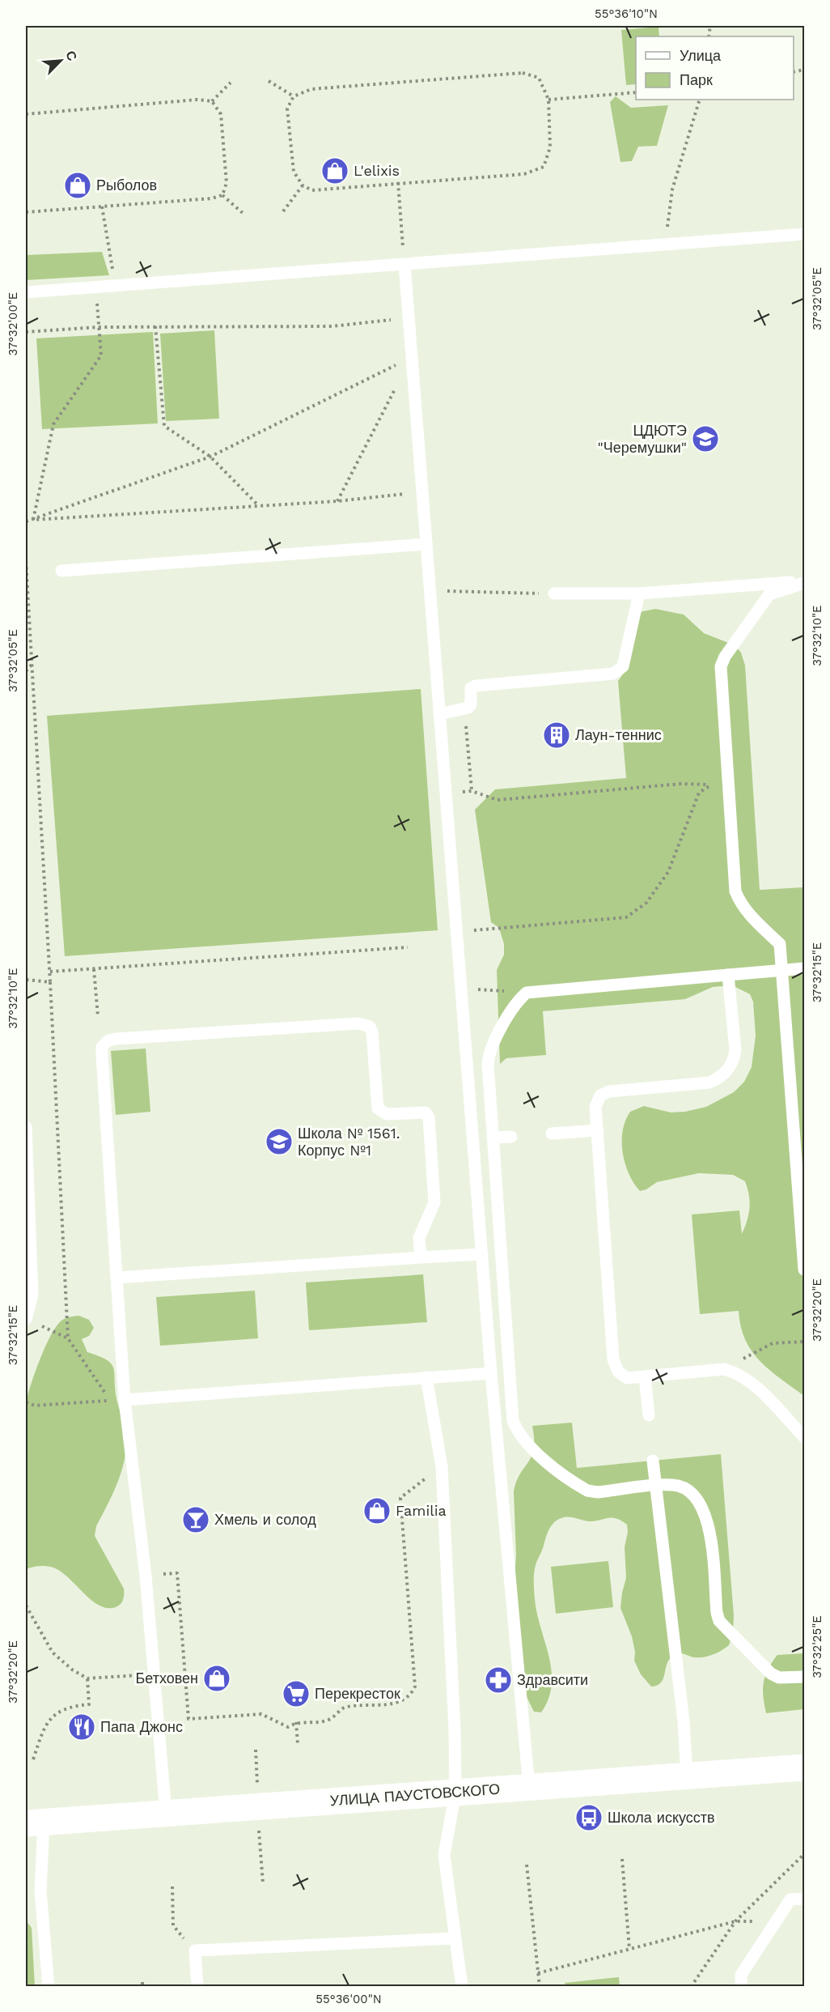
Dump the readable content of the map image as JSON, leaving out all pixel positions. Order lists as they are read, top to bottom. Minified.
{"streets":{"main road":["УЛИЦА ПАУСТОВСКОГО"]},"places":{"shop":["L'elixis","Рыболов","Familia","Бетховен"],"school or university":["ЦДЮТЭ \"Черемушки\"","Школа № 1561. Корпус №1"],"building":["Лаун-теннис"],"bar":["Хмель и солод"],"pharmacy":["Здравсити"],"supermarket":["Перекресток"],"restaurant":["Папа Джонс"],"bus stop":["Школа искусств"]},"legend":["Улица","Парк"],"north":"top right","coordinates":["55°36'10\"N","37°32'05\"E","37°32'00\"E","37°32'10\"E","37°32'15\"E","37°32'20\"E","37°32'25\"E","55°36'00\"N"]}
